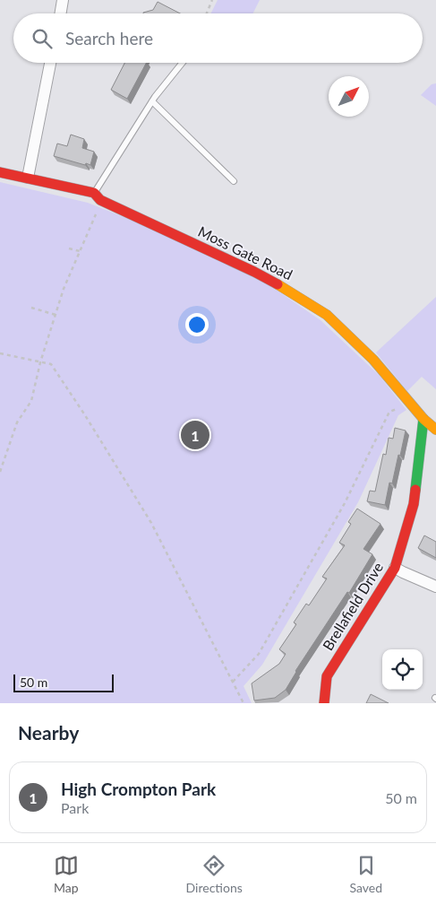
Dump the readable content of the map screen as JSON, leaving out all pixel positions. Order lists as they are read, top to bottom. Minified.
{"streets":{"street":["Moss Gate Road","Brellafield Drive"]},"crossings":[["Moss Gate Road","Brellafield Drive"]],"scale_bar":"50 m","north":"top right","page":{"search":"Search here","pins":"1","scale":"50 m","heading":"Nearby","list":[{"mark":"1","name":"High Crompton Park","note":"Park","value":"50 m"}],"nav":["Map","Directions","Saved"]}}
